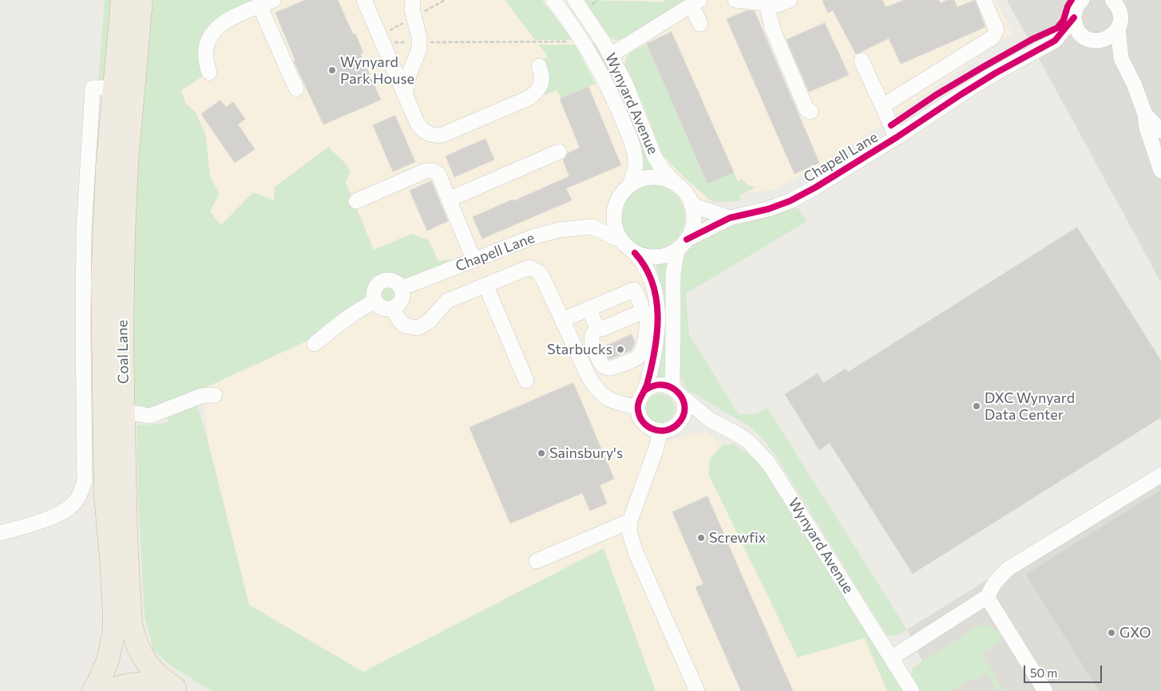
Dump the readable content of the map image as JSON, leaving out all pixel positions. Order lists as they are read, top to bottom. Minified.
{"streets":{"highway":["Coal Lane"],"street":["Wynyard Avenue","Chapell Lane"]},"crossings":[["Wynyard Avenue","Chapell Lane"]],"places":["Wynyard Park House","Starbucks","DXC Wynyard Data Center","Sainsbury's","Screwfix","GXO"],"scale_bar":"50 m"}
